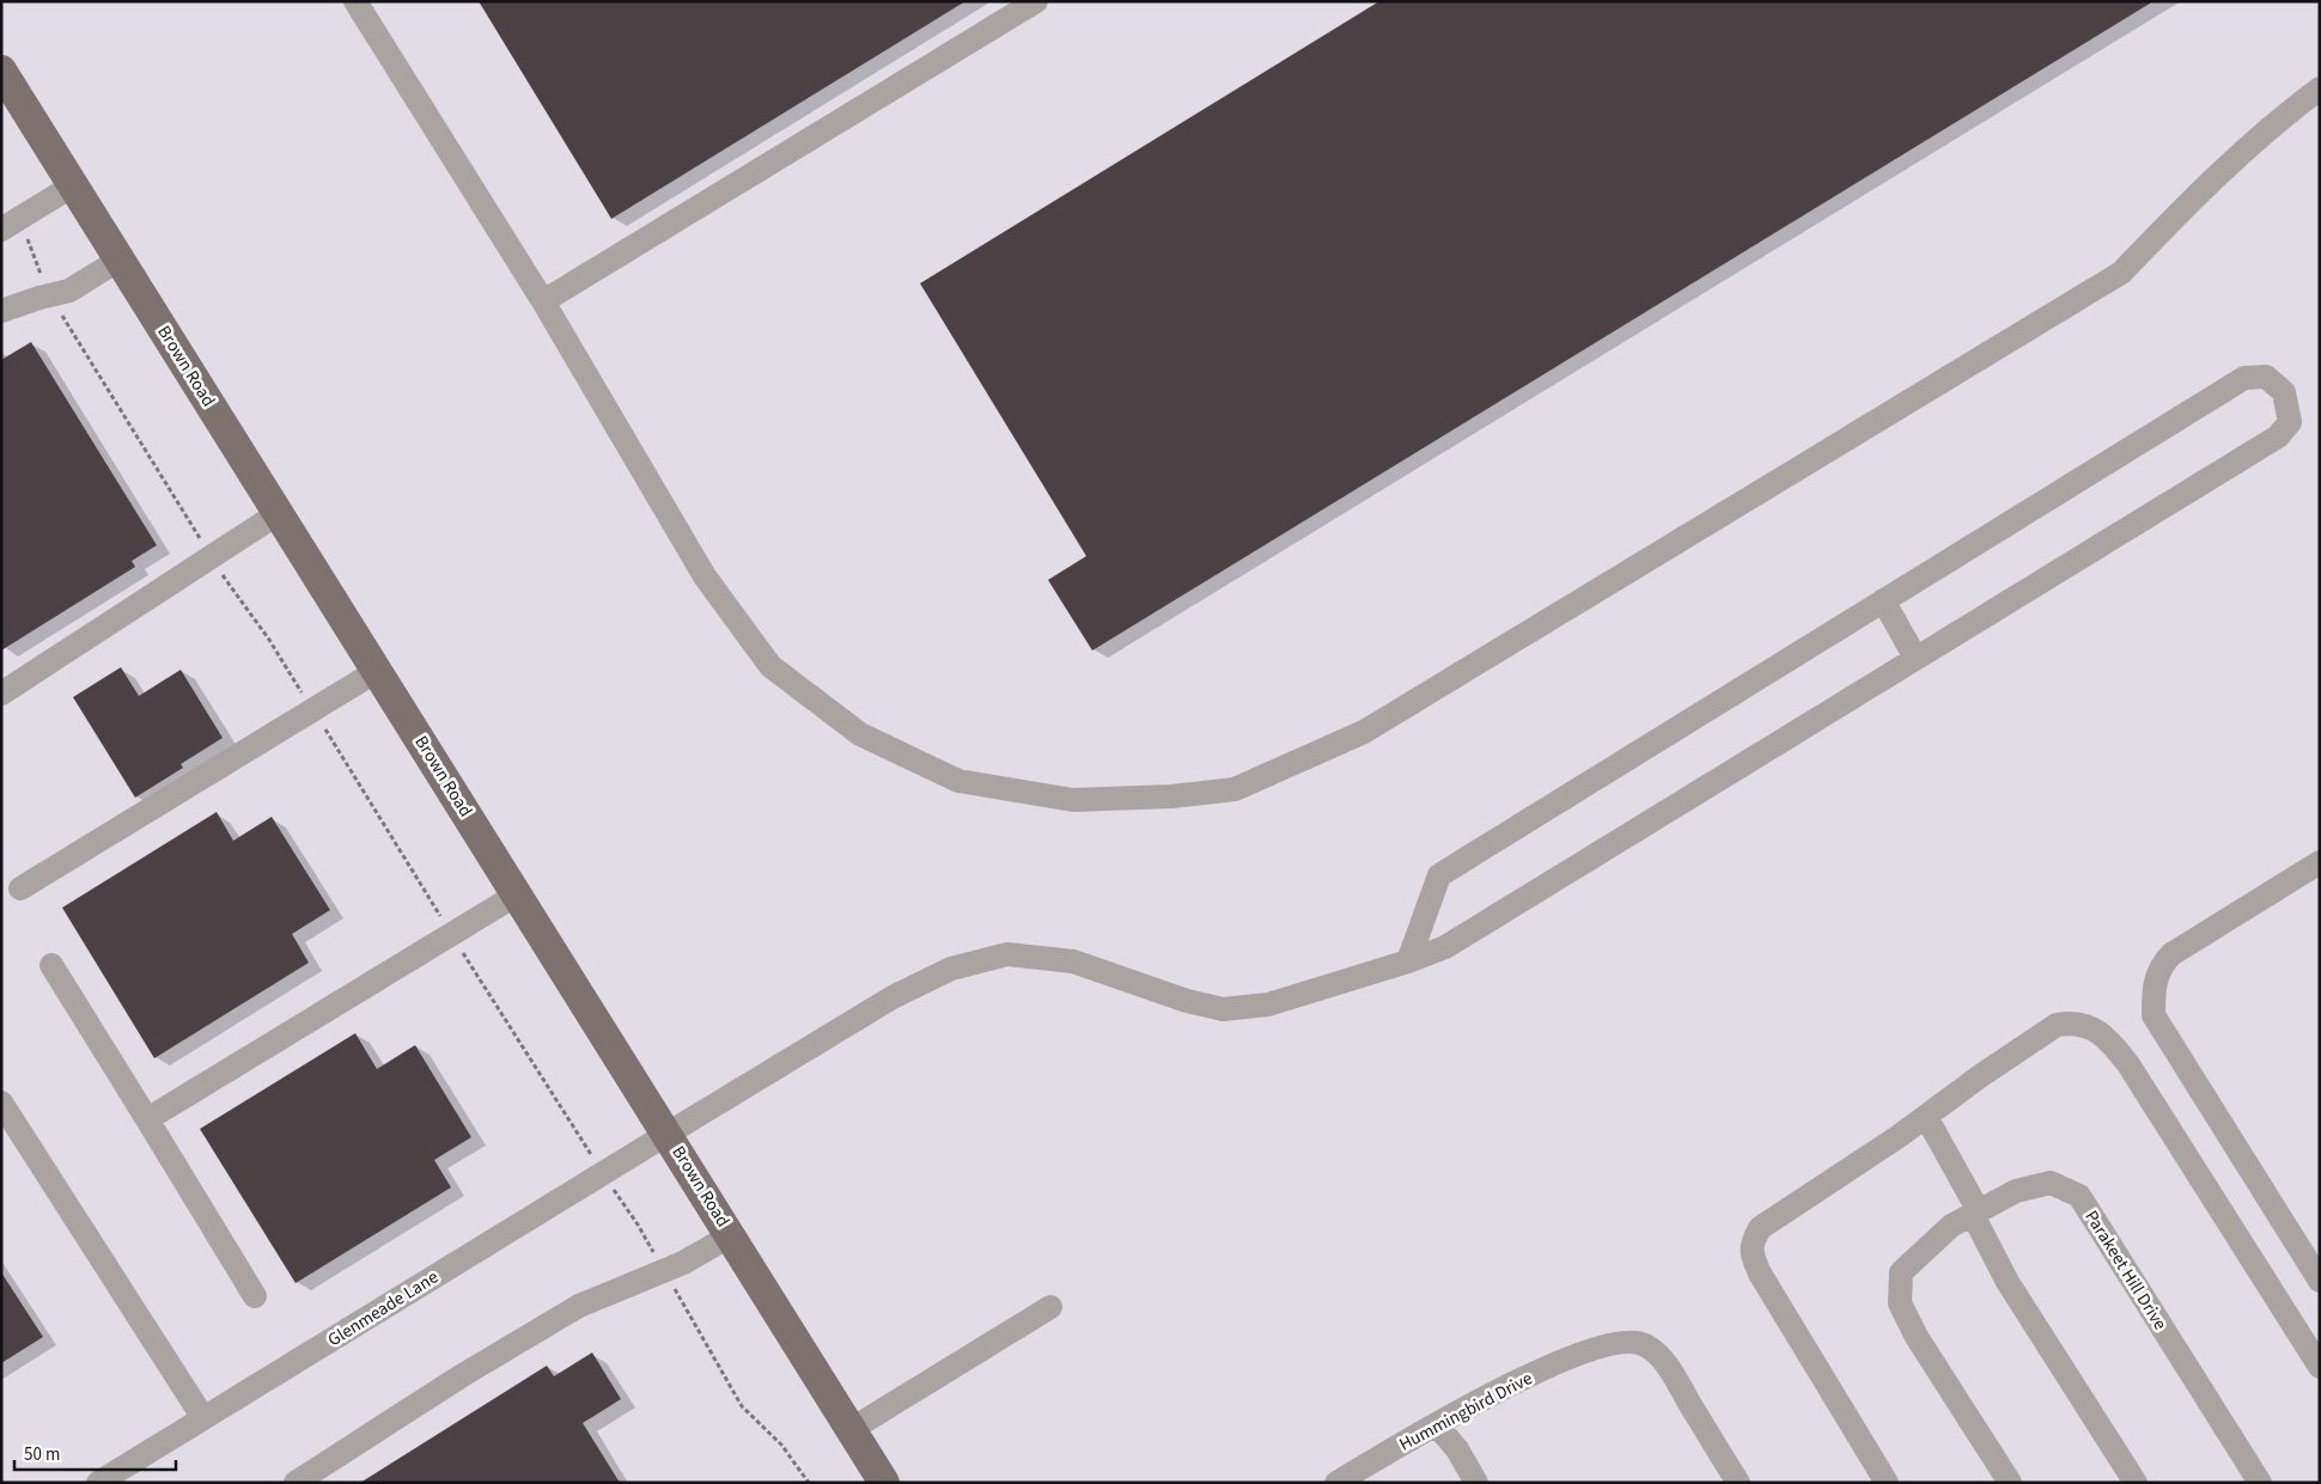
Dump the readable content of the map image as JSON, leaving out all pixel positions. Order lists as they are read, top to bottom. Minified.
{"streets":{"main road":["Brown Road"],"street":["Parakeet Hill Drive","Glenmeade Lane","Hummingbird Drive"]},"crossings":[["Brown Road","Glenmeade Lane"]],"scale_bar":"50 m"}
